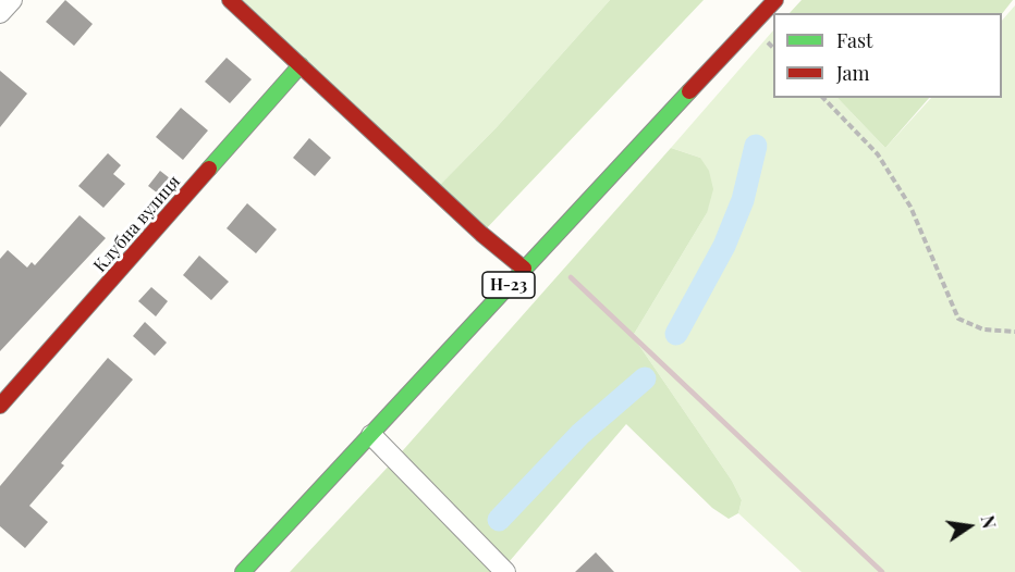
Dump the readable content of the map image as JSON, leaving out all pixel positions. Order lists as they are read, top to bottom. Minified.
{"streets":{"street":["Клубна вулиця","Н-23"]},"legend":["Fast","Jam"],"north":"right"}
